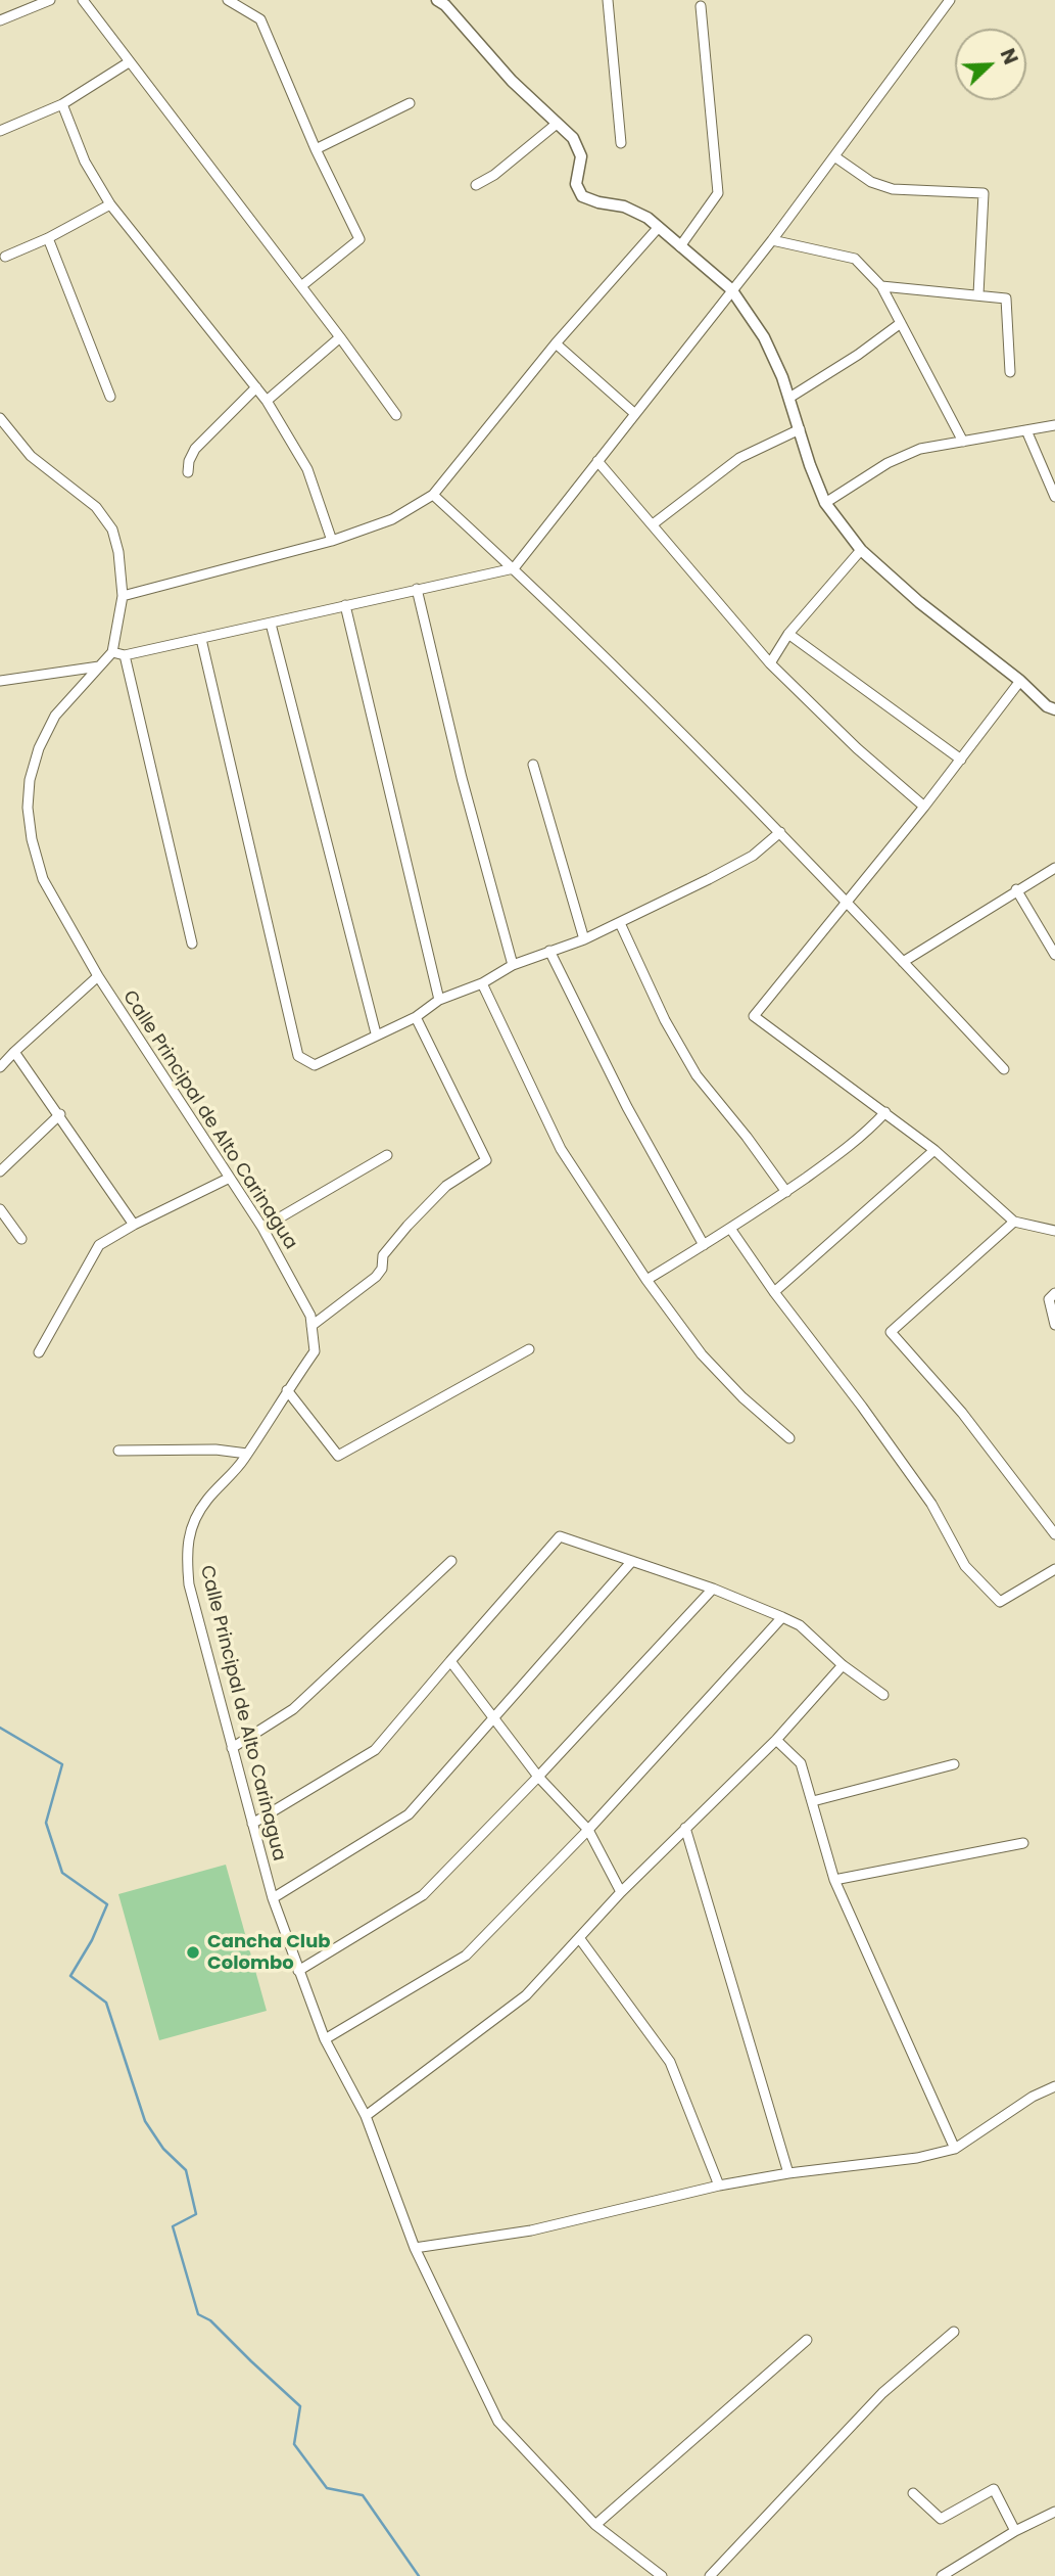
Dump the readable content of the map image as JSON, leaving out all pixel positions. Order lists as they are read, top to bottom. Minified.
{"streets":{"street":["Calle Principal de Alto Carinagua"]},"places":["Cancha Club Colombo"],"north":"top right"}
